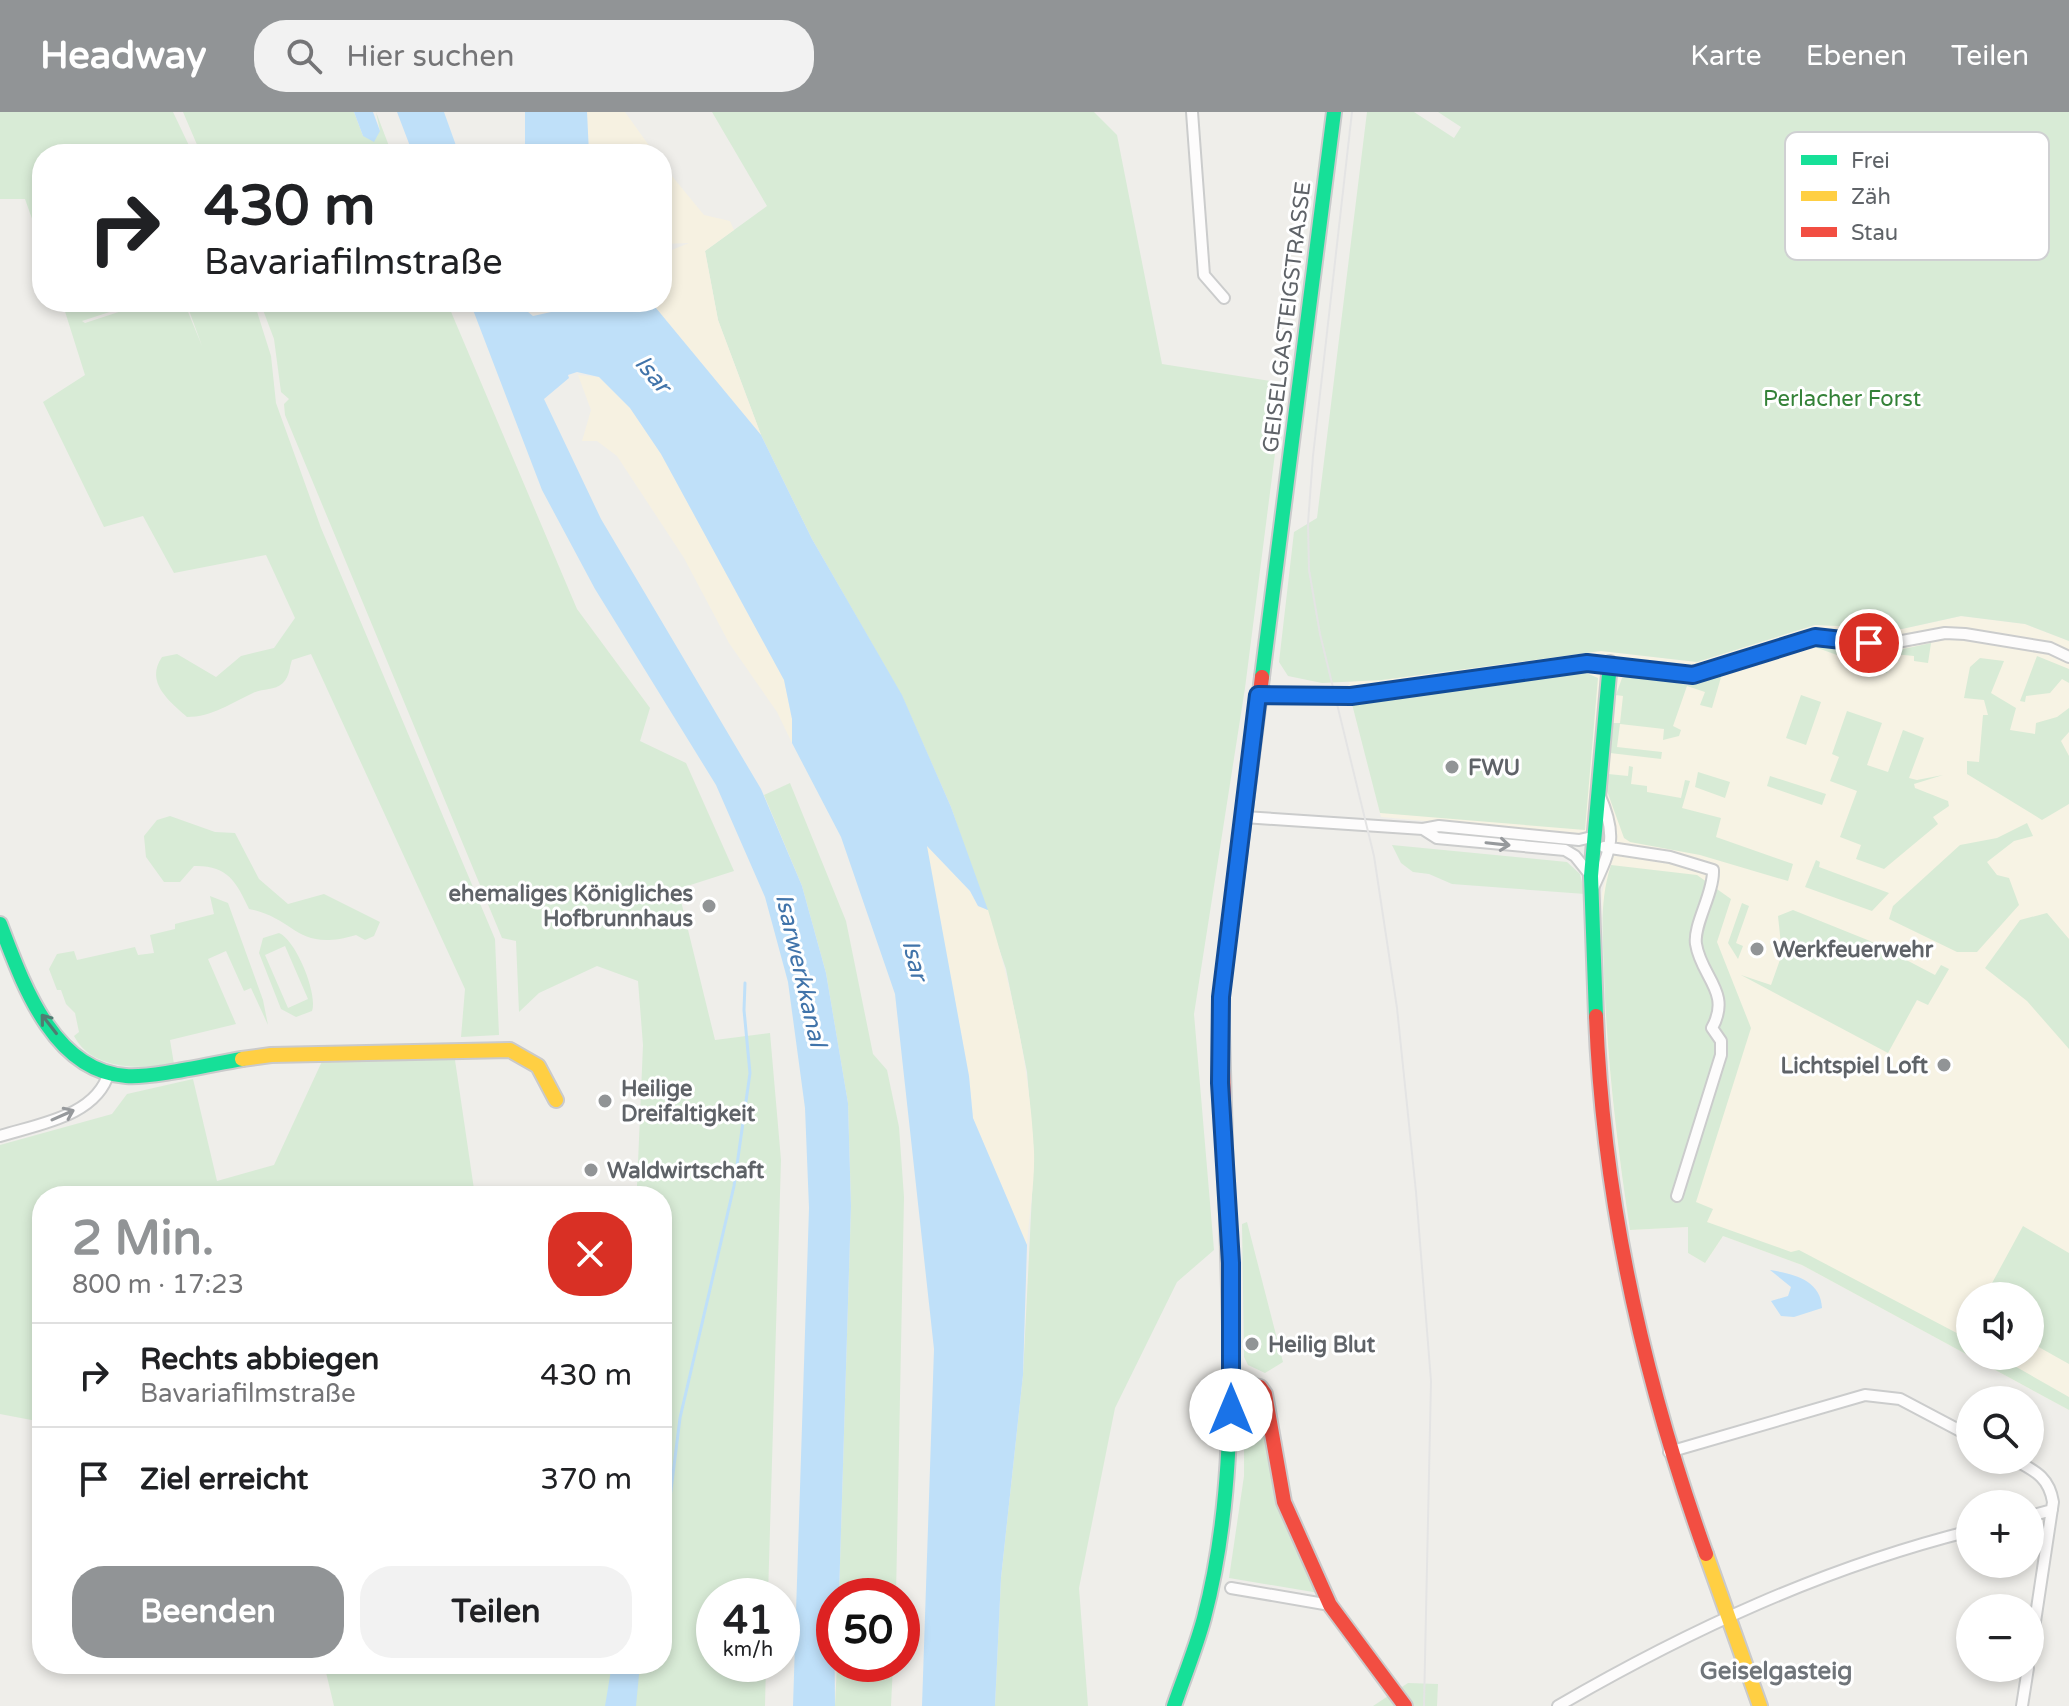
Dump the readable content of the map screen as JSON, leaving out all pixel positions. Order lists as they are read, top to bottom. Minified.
{"streets":{"street":["GEISELGASTEIGSTRASSE"]},"districts":["Geiselgasteig"],"water":["Isar","Isarwerkkanal"],"parks":["Perlacher Forst"],"places":["FWU","ehemaliges Königliches Hofbrunnhaus","Werkfeuerwehr","Lichtspiel Loft","Heilige Dreifaltigkeit","Waldwirtschaft","Heilig Blut"],"legend":["Frei","Zäh","Stau"],"page":{"header":"Headway","search":"Hier suchen","nav":["Karte","Ebenen","Teilen"],"turn":["430 m","Bavariafilmstraße"],"heading":["2 Min.","800 m · 17:23"],"map_buttons":["+","−"],"list":[{"name":"Rechts abbiegen","note":"Bavariafilmstraße","value":"430 m"},{"name":"Ziel erreicht","value":"370 m"}],"buttons":["Beenden","Teilen"],"speed":"41 km/h","limit":"50"}}
